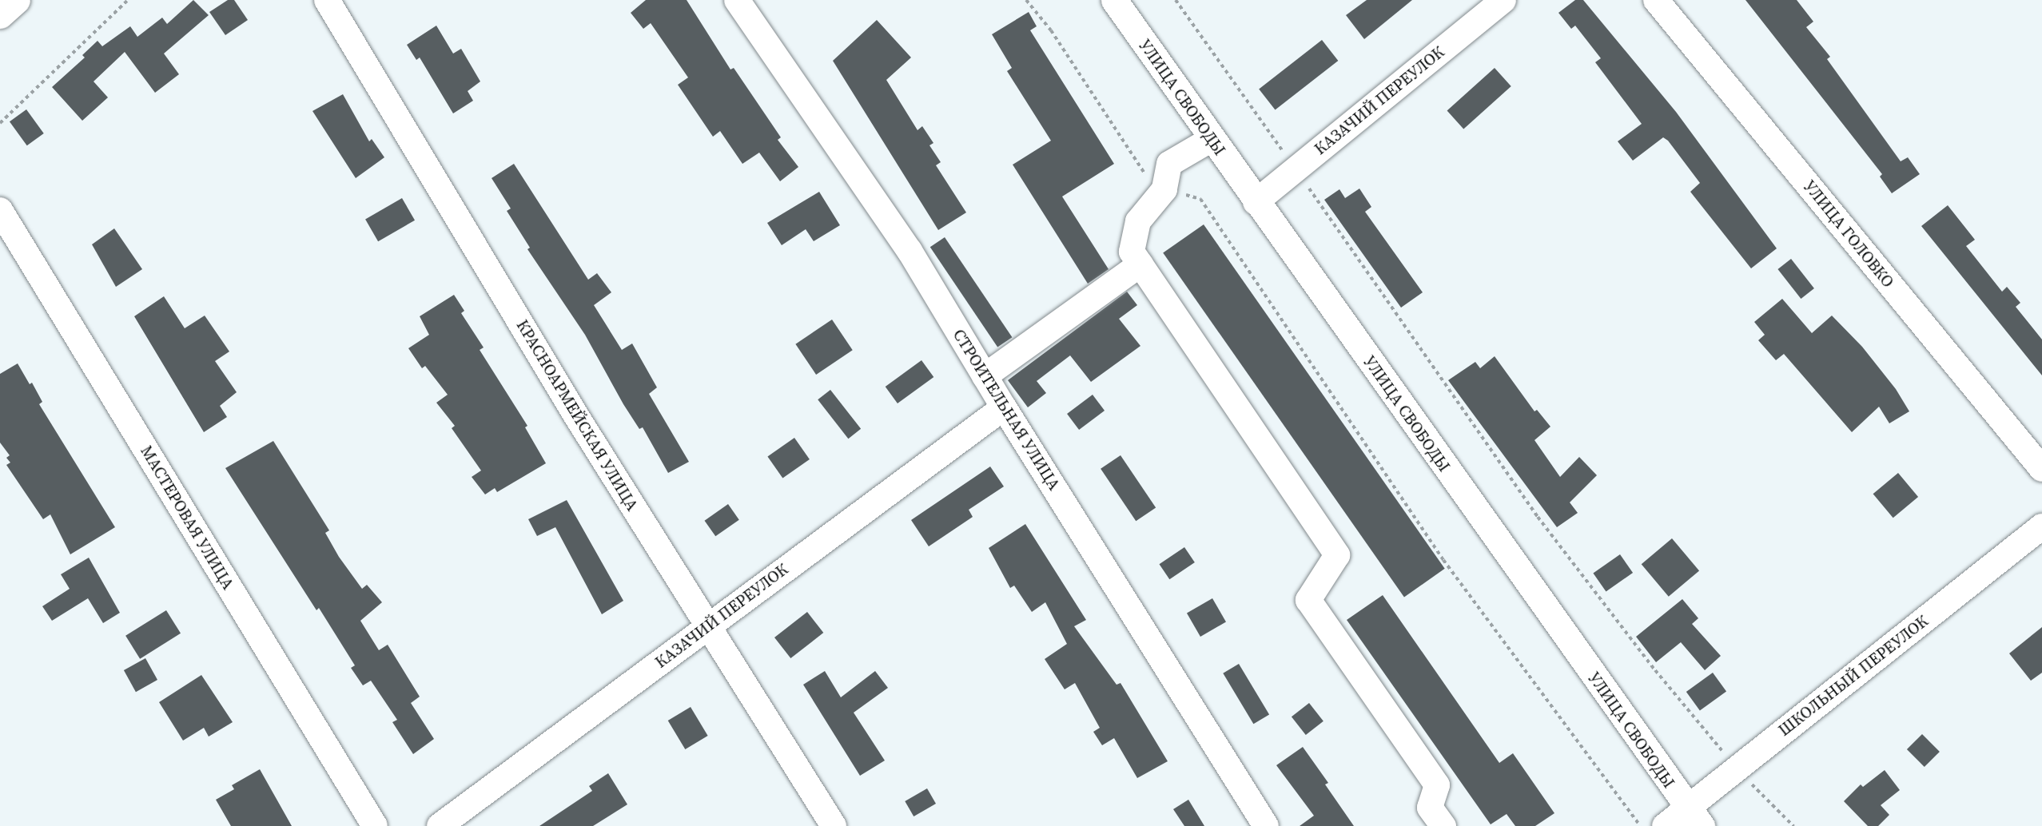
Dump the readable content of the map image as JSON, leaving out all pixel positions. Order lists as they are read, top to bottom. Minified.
{"streets":{"main road":["УЛИЦА СВОБОДЫ"],"street":["КАЗАЧИЙ ПЕРЕУЛОК","УЛИЦА ГОЛОВКО","СТРОИТЕЛЬНАЯ УЛИЦА","КРАСНОАРМЕЙСКАЯ УЛИЦА","МАСТЕРОВАЯ УЛИЦА","ШКОЛЬНЫЙ ПЕРЕУЛОК"]},"crossings":[["УЛИЦА СВОБОДЫ","КАЗАЧИЙ ПЕРЕУЛОК"],["УЛИЦА СВОБОДЫ","ШКОЛЬНЫЙ ПЕРЕУЛОК"],["КАЗАЧИЙ ПЕРЕУЛОК","СТРОИТЕЛЬНАЯ УЛИЦА"],["КАЗАЧИЙ ПЕРЕУЛОК","КРАСНОАРМЕЙСКАЯ УЛИЦА"]]}
